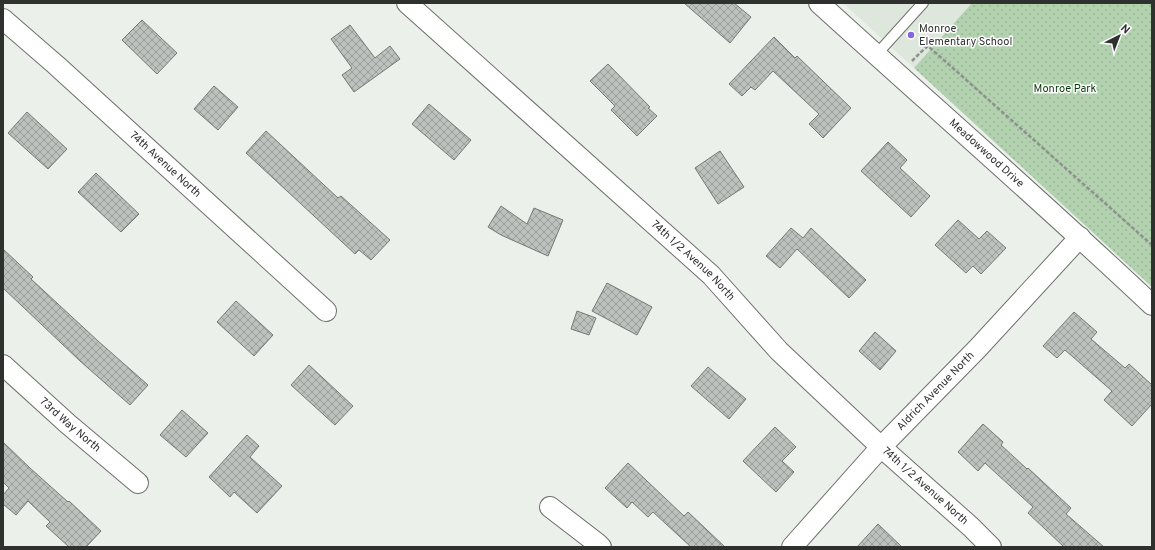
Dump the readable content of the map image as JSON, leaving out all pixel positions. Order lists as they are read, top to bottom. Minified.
{"streets":{"street":["Meadowwood Drive","74th Avenue North","74th 1/2 Avenue North","Aldrich Avenue North","73rd Way North"]},"crossings":[["Meadowwood Drive","Aldrich Avenue North"],["74th 1/2 Avenue North","Aldrich Avenue North"]],"parks":["Monroe Park"],"places":["Monroe Elementary School"],"north":"top right"}
